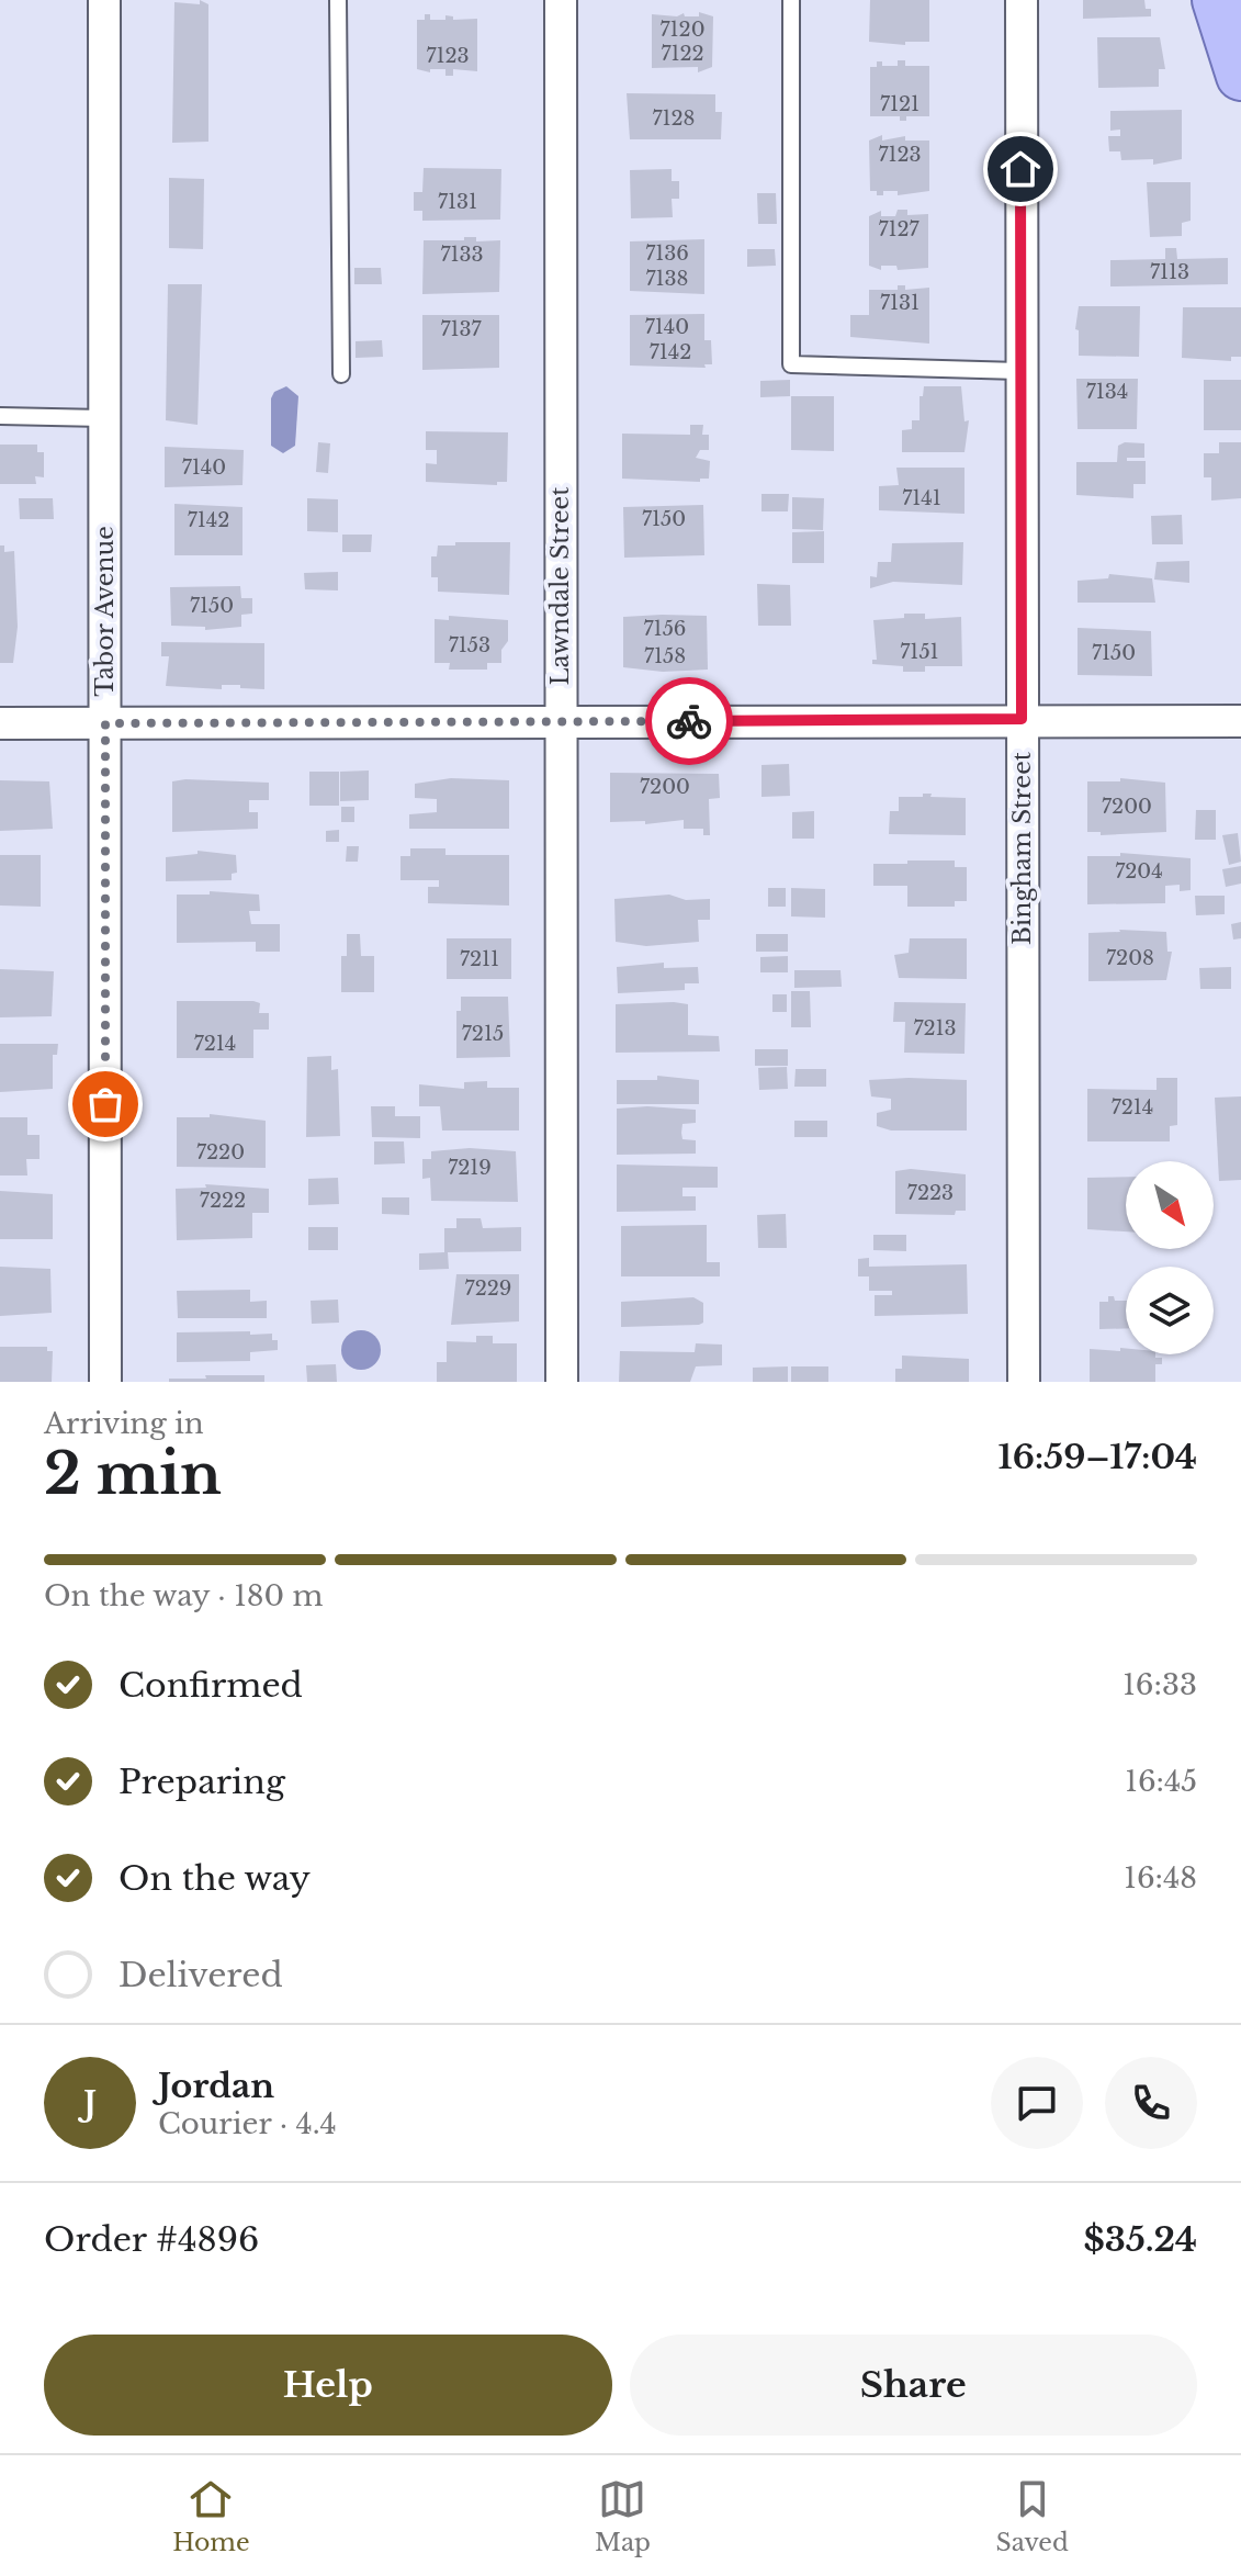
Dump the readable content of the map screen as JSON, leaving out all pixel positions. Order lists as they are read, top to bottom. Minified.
{"streets":{"street":["Lawndale Street","Tabor Avenue","Bingham Street"]},"house_numbers":["7120","7122","7123","7121","7128","7123","7131","7127","7136","7133","7113","7138","7131","7140","7137","7142","7134","7140","7141","7150","7142","7150","7156","7153","7151","7150","7158","7200","7200","7204","7208","7211","7213","7215","7214","7214","7220","7219","7223","7222","7229"],"north":"bottom right","page":{"heading":["2 min","Arriving in","16:59–17:04"],"panel":["Jordan","Courier · 4.4","Order #4896","$35.24"],"bar":"On the way · 180 m","list":[["Confirmed","16:33"],["Preparing","16:45"],["On the way","16:48"],"Delivered"],"round":"J","buttons":["Help","Share"],"tabs":["Home","Map","Saved"]}}
